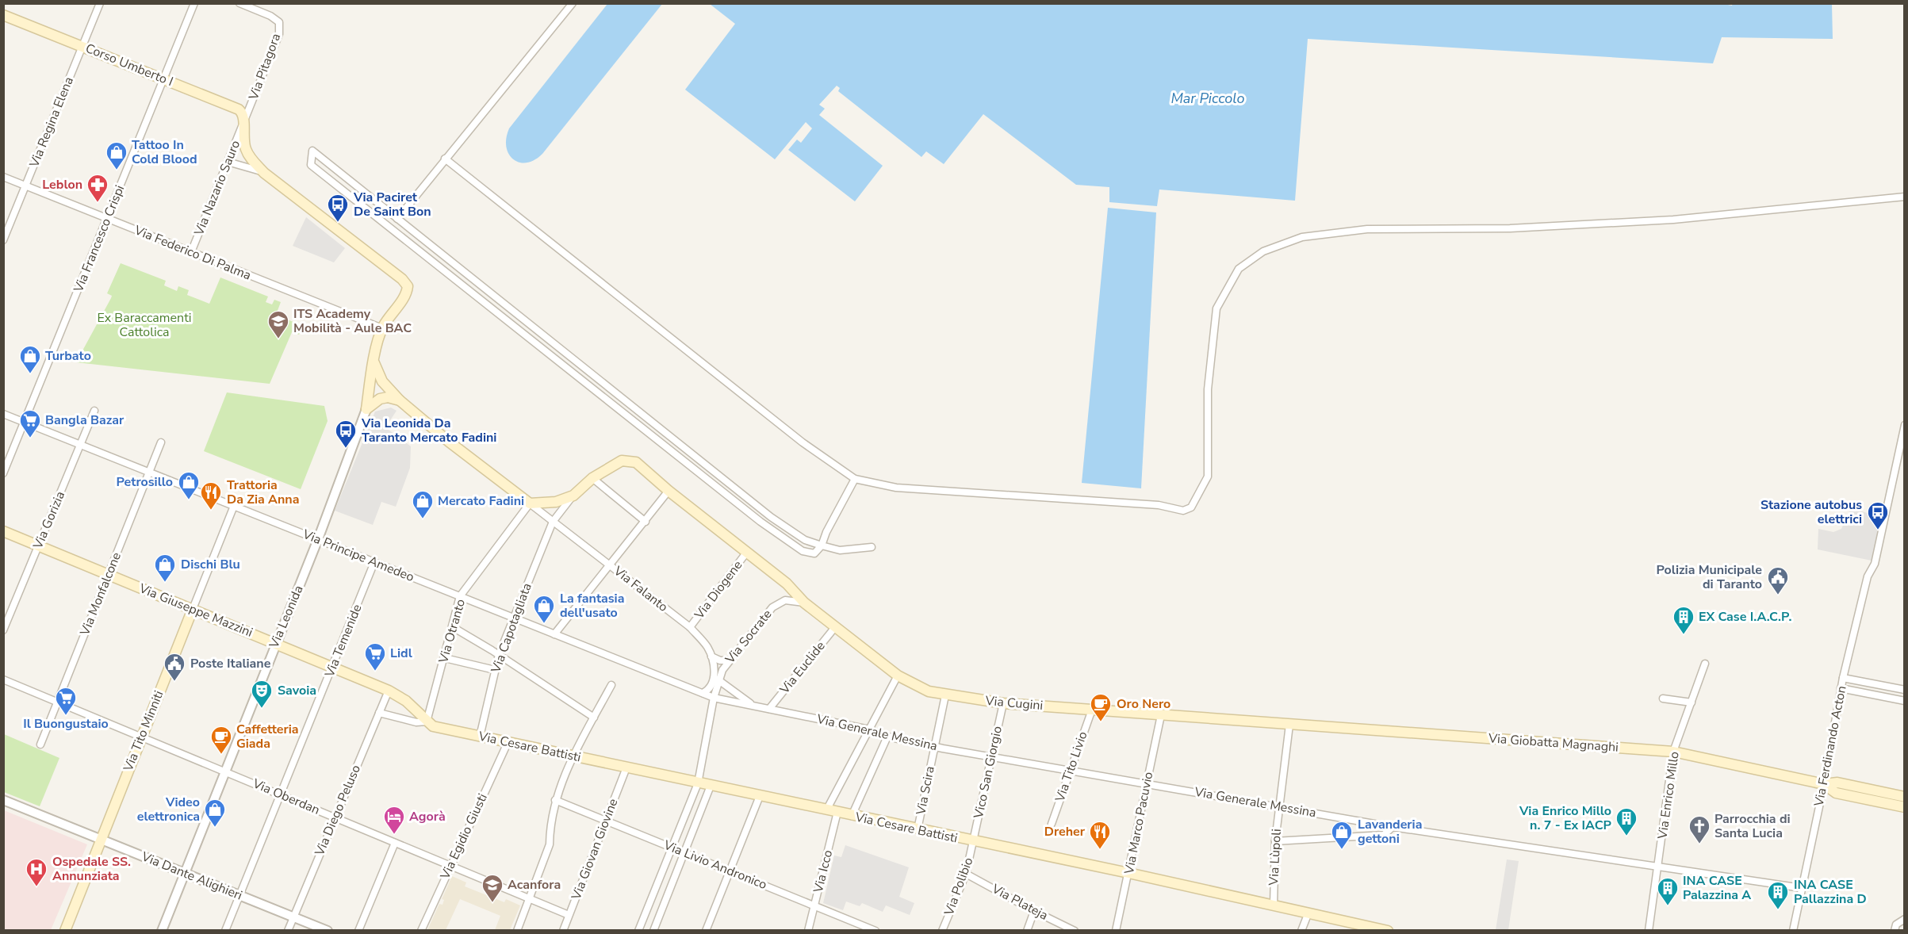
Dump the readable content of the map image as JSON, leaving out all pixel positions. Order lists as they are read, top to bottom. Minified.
{"streets":{"main road":["Corso Umberto I","Via Falanto","Via Giuseppe Mazzini","Via Cugini","Via Tito Minniti","Via Giobatta Magnaghi","Via Cesare Battisti"],"street":["Via Pitagora","Via Regina Elena","Via Nazario Sauro","Via Francesco Crispi","Via Federico Di Palma","Via Gorizia","Via Principe Amedeo","Via Diogene","Via Monfalcone","Via Leonida","Via Capotagliata","Via Otranto","Via Socrate","Via Temenide","Via Euclide","Via Generale Messina","Via Ferdinando Acton","Via Tito Livio","Vico San Giorgio","Via Scira","Via Enrico Millo","Via Oberdan","Via Diego Peluso","Via Marco Pacuvio","Via Egidio Giusti","Via Giovan Giovine","Via Lùpoli","Via Livio Andronico","Via Icco","Via Dante Alighieri","Via Polibio","Via Plateja"]},"crossings":[["Corso Umberto I","Via Pitagora"],["Corso Umberto I","Via Regina Elena"],["Corso Umberto I","Via Nazario Sauro"],["Corso Umberto I","Via Francesco Crispi"],["Via Pitagora","Via Nazario Sauro"],["Via Regina Elena","Via Federico Di Palma"],["Via Nazario Sauro","Via Federico Di Palma"],["Via Francesco Crispi","Via Federico Di Palma"],["Via Francesco Crispi","Via Principe Amedeo"],["Via Gorizia","Via Principe Amedeo"],["Via Gorizia","Via Giuseppe Mazzini"],["Via Principe Amedeo","Via Monfalcone"],["Via Principe Amedeo","Via Leonida"],["Via Principe Amedeo","Via Capotagliata"],["Via Principe Amedeo","Via Otranto"],["Via Principe Amedeo","Via Socrate"],["Via Principe Amedeo","Via Temenide"],["Via Principe Amedeo","Via Tito Minniti"],["Via Principe Amedeo","Via Generale Messina"],["Via Falanto","Via Diogene"],["Via Falanto","Via Capotagliata"],["Via Falanto","Via Otranto"],["Via Diogene","Via Cugini"],["Via Monfalcone","Via Giuseppe Mazzini"],["Via Monfalcone","Via Oberdan"],["Via Giuseppe Mazzini","Via Leonida"],["Via Giuseppe Mazzini","Via Otranto"],["Via Giuseppe Mazzini","Via Temenide"],["Via Giuseppe Mazzini","Via Tito Minniti"],["Via Giuseppe Mazzini","Via Cesare Battisti"],["Via Giuseppe Mazzini","Via Diego Peluso"],["Via Leonida","Via Oberdan"],["Via Leonida","Via Dante Alighieri"],["Via Capotagliata","Via Cugini"],["Via Capotagliata","Via Cesare Battisti"],["Via Otranto","Via Cesare Battisti"],["Via Socrate","Via Cugini"],["Via Socrate","Via Generale Messina"],["Via Temenide","Via Oberdan"],["Via Temenide","Via Dante Alighieri"],["Via Euclide","Via Cugini"],["Via Euclide","Via Generale Messina"],["Via Cugini","Via Giobatta Magnaghi"],["Via Cugini","Via Tito Livio"],["Via Cugini","Vico San Giorgio"],["Via Cugini","Via Scira"],["Via Cugini","Via Marco Pacuvio"],["Via Cugini","Via Lùpoli"],["Via Tito Minniti","Via Oberdan"],["Via Tito Minniti","Via Dante Alighieri"],["Via Generale Messina","Via Ferdinando Acton"],["Via Generale Messina","Via Tito Livio"],["Via Generale Messina","Vico San Giorgio"],["Via Generale Messina","Via Scira"],["Via Generale Messina","Via Enrico Millo"],["Via Generale Messina","Via Marco Pacuvio"],["Via Generale Messina","Via Lùpoli"],["Via Giobatta Magnaghi","Via Ferdinando Acton"],["Via Giobatta Magnaghi","Via Enrico Millo"],["Via Giobatta Magnaghi","Via Lùpoli"],["Via Cesare Battisti","Vico San Giorgio"],["Via Cesare Battisti","Via Scira"],["Via Cesare Battisti","Via Marco Pacuvio"],["Via Cesare Battisti","Via Egidio Giusti"],["Via Cesare Battisti","Via Giovan Giovine"],["Via Cesare Battisti","Via Lùpoli"],["Via Cesare Battisti","Via Icco"],["Via Cesare Battisti","Via Polibio"],["Vico San Giorgio","Via Polibio"],["Via Oberdan","Via Diego Peluso"],["Via Oberdan","Via Egidio Giusti"],["Via Oberdan","Via Giovan Giovine"],["Via Diego Peluso","Via Dante Alighieri"],["Via Giovan Giovine","Via Livio Andronico"],["Via Livio Andronico","Via Icco"],["Via Polibio","Via Plateja"]],"water":["Mar Piccolo"],"parks":["Ex Baraccamenti Cattolica"],"places":{"shop":["Tattoo In Cold Blood","Turbato","Petrosillo","Mercato Fadini","Dischi Blu","La fantasia dell'usato","Video elettronica","Lavanderia gettoni"],"pharmacy":["Leblon"],"bus stop":["Via Paciret De Saint Bon","Via Leonida Da Taranto Mercato Fadini","Stazione autobus elettrici"],"school or university":["ITS Academy Mobilità - Aule BAC","Acanfora"],"supermarket":["Bangla Bazar","Lidl","Il Buongustaio"],"restaurant":["Trattoria Da Zia Anna","Dreher"],"public building":["Polizia Municipale di Taranto","Poste Italiane"],"building":["EX Case I.A.C.P.","Via Enrico Millo n. 7 - Ex IACP","INA CASE Palazzina A","INA CASE Pallazzina D"],"theatre":["Savoia"],"cafe":["Oro Nero","Caffetteria Giada"],"hotel":["Agorà"],"church":["Parrocchia di Santa Lucia"],"hospital":["Ospedale SS. Annunziata"]}}
